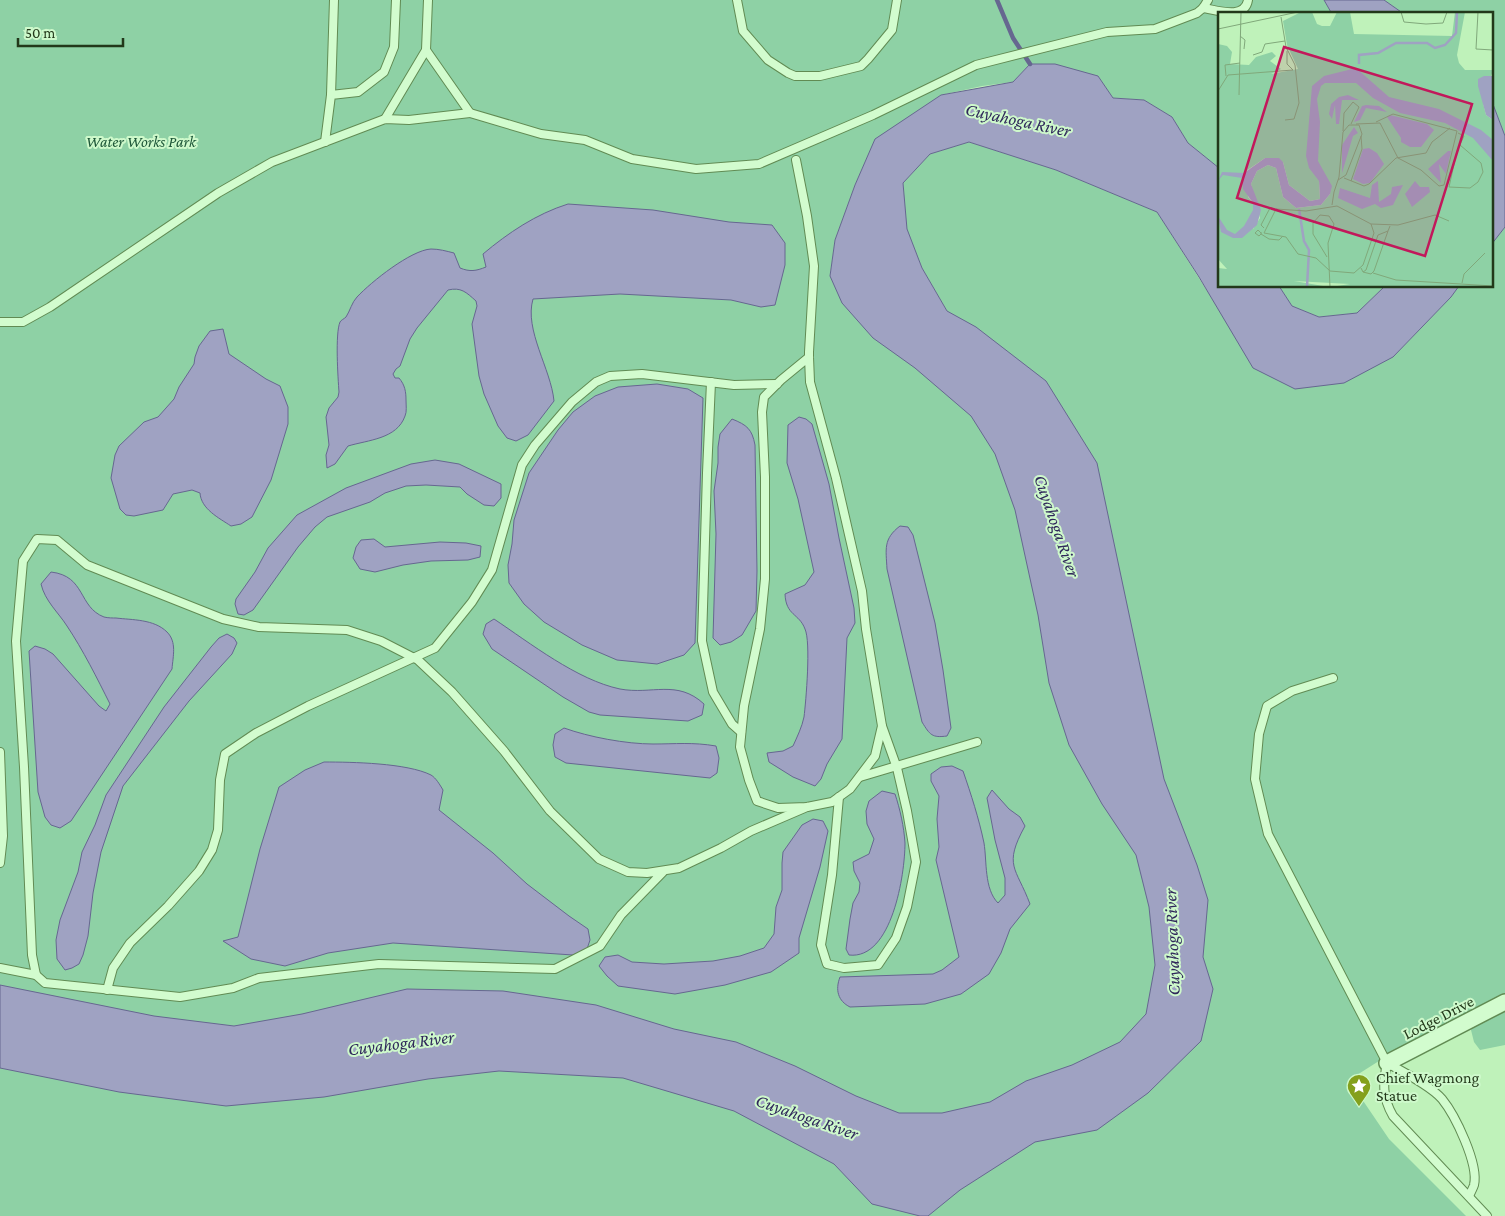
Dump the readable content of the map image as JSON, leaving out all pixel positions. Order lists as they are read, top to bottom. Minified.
{"streets":{"street":["Lodge Drive"]},"water":["Cuyahoga River"],"parks":["Water Works Park"],"places":{"place":["Chief Wagmong Statue"]},"scale_bar":"50 m"}
